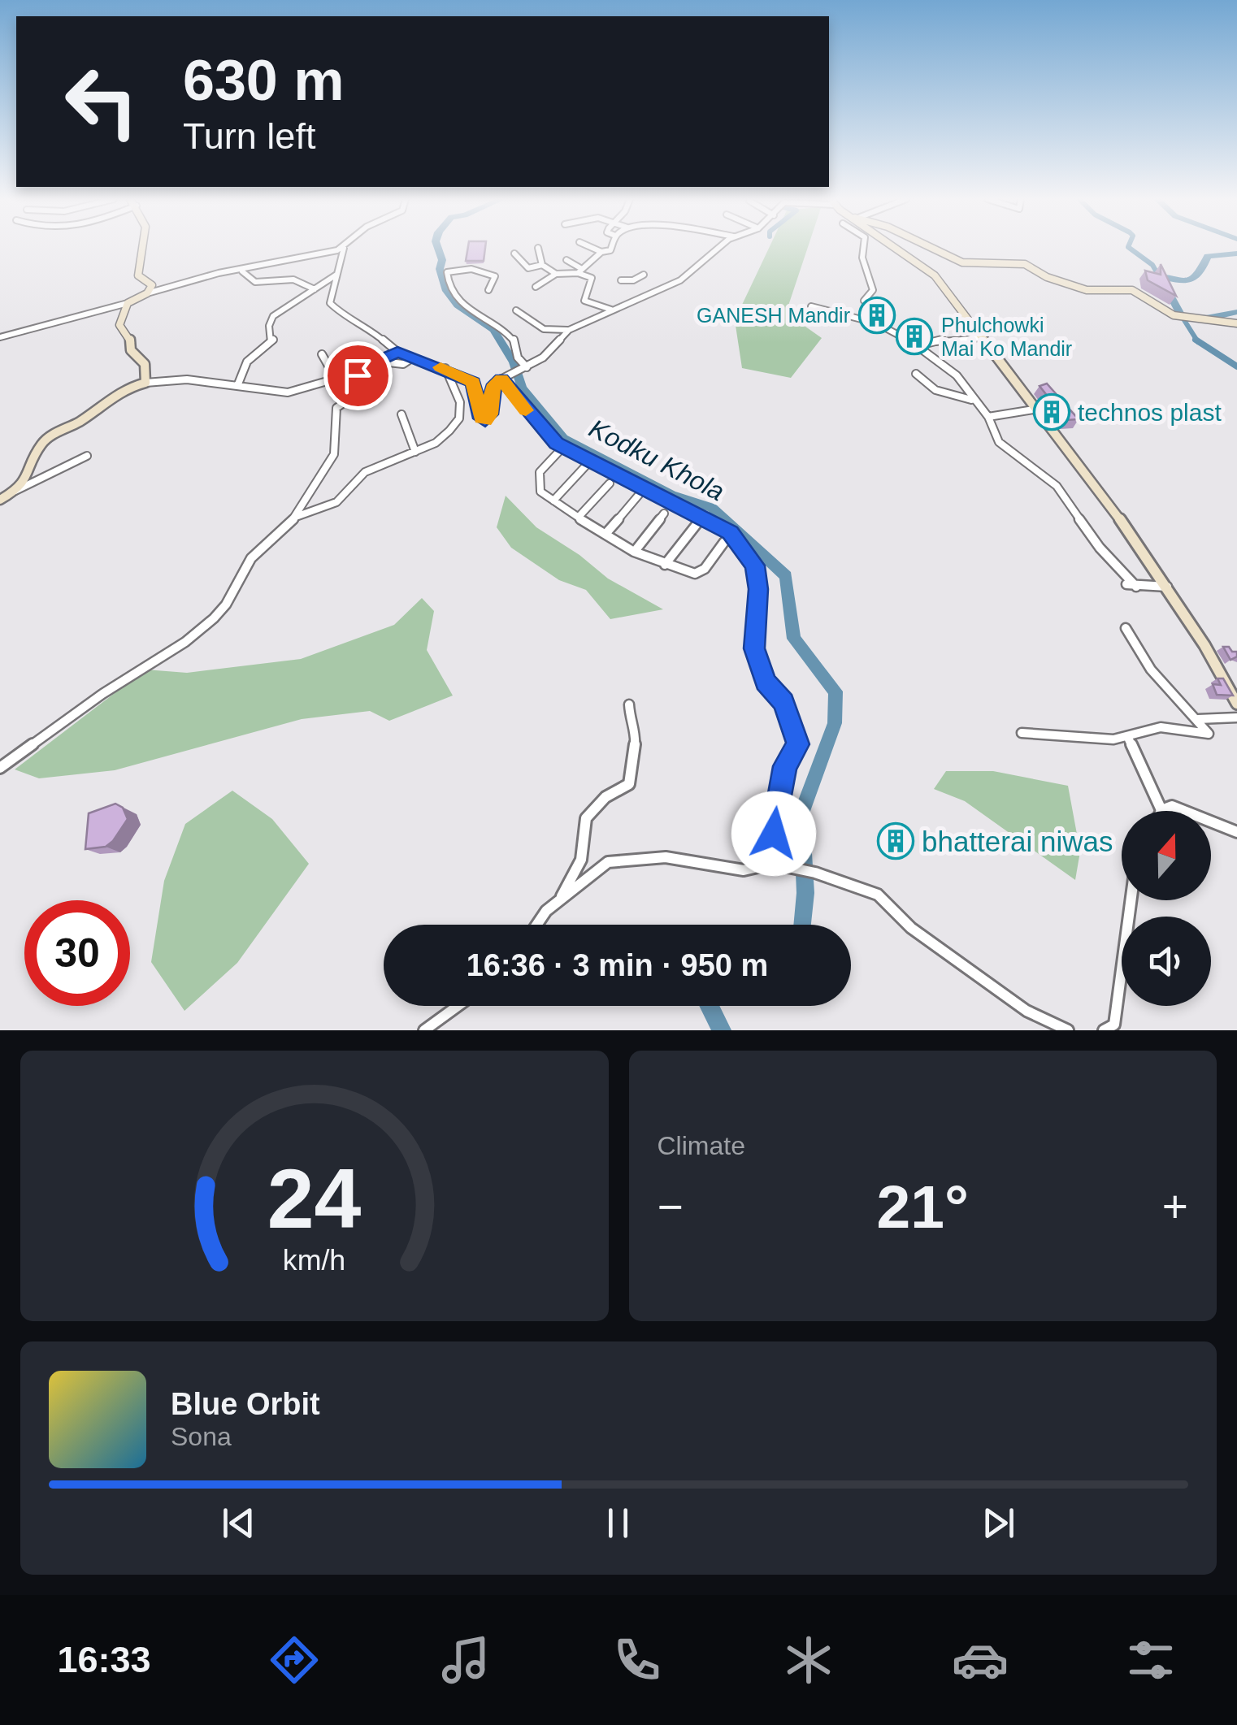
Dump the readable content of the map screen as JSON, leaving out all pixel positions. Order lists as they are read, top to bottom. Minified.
{"water":["Kodku Khola"],"places":{"building":["GANESH Mandir","Phulchowki Mai Ko Mandir","technos plast","bhatterai niwas"]},"north":"top","page":{"turn":["630 m","Turn left"],"limit":"30","trip":"16:36 · 3 min · 950 m","tile":"Climate","heat":["−","21°","+"],"song":["Blue Orbit","Sona"],"tabs":"16:33","gauge":["24","km/h"]}}
